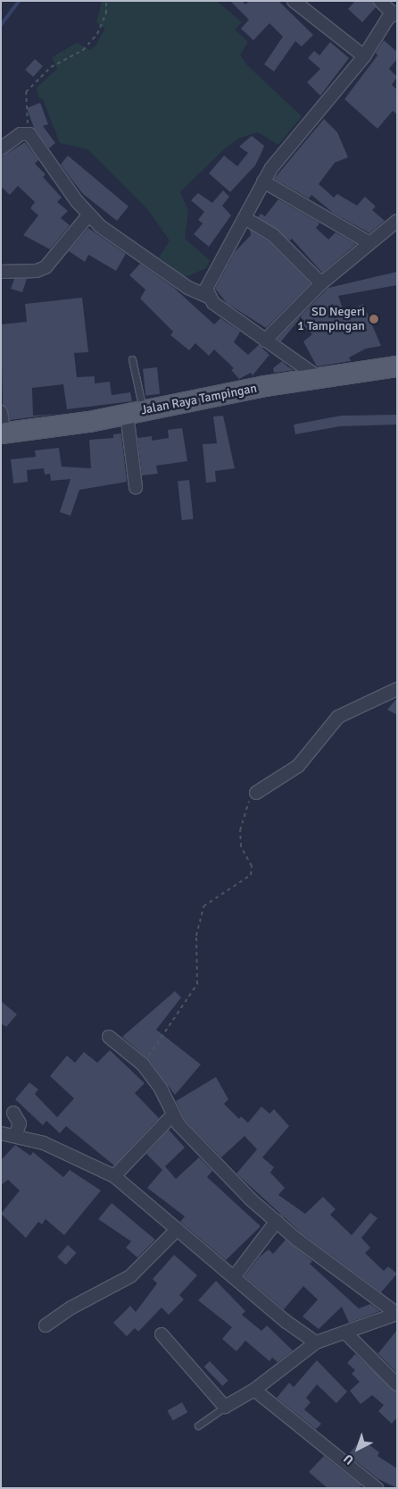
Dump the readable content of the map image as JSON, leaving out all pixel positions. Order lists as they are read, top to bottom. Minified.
{"streets":{"main road":["Jalan Raya Tampingan"]},"places":["SD Negeri 1 Tampingan"],"north":"bottom left"}
